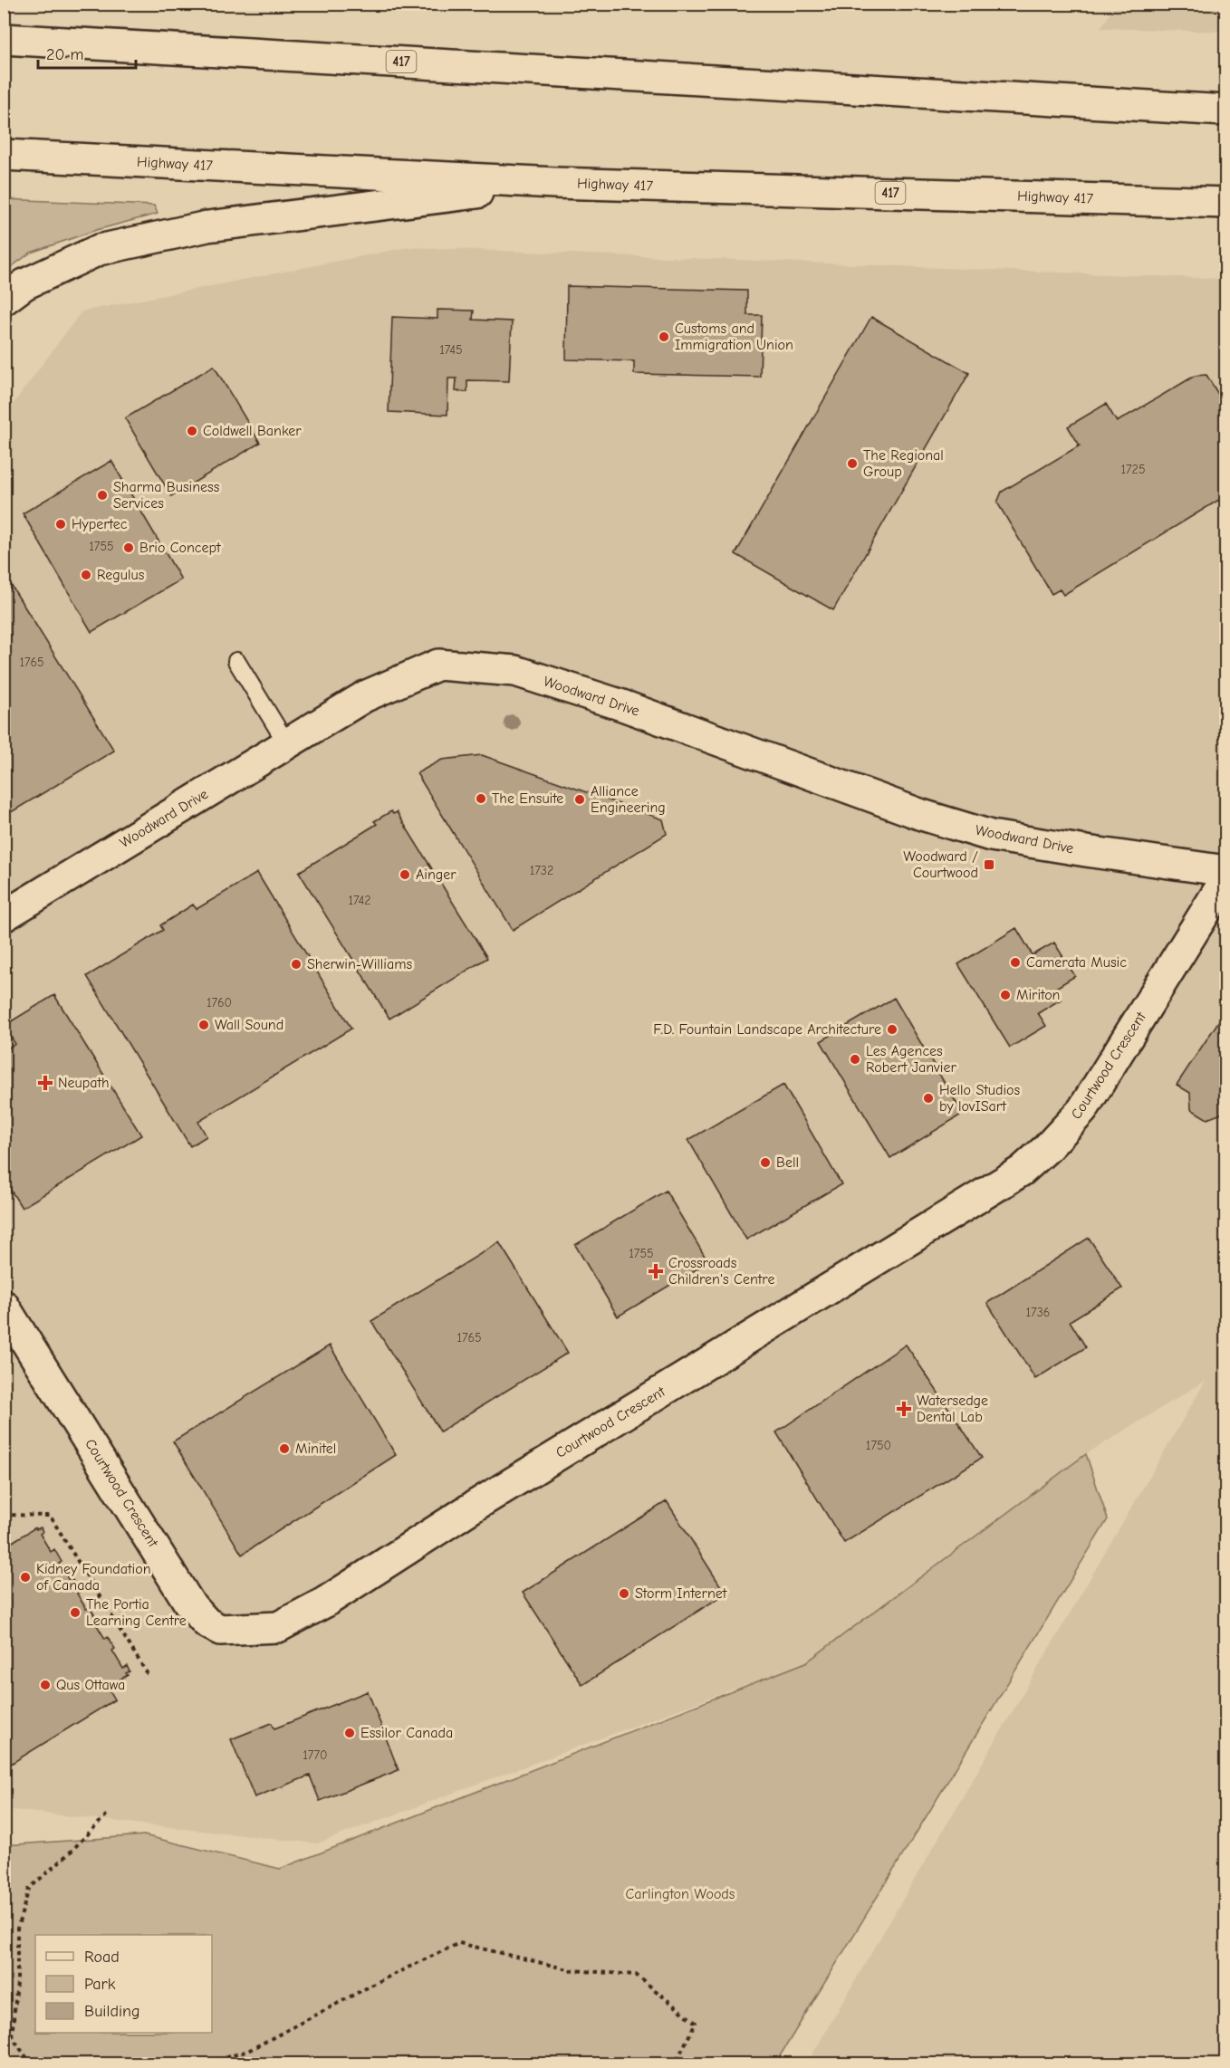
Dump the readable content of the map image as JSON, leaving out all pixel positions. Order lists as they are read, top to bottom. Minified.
{"streets":{"main road":["417","Highway 417","Woodward Drive","Courtwood Crescent"]},"parks":["Carlington Woods"],"places":{"other":["Customs and Immigration Union","Coldwell Banker","The Regional Group","Sharma Business Services","Hypertec","Brio Concept","Regulus","The Ensuite","Alliance Engineering","Ainger","Camerata Music","Sherwin-Williams","Miriton","Wall Sound","F.D. Fountain Landscape Architecture","Les Agences Robert Janvier","Hello Studios by lovISart","Bell","Minitel","Kidney Foundation of Canada","Storm Internet","The Portia Learning Centre","Qus Ottawa","Essilor Canada"],"transit":["Woodward / Courtwood"],"health":["Neupath","Crossroads Children's Centre","Watersedge Dental Lab"]},"house_numbers":["1745","1725","1755","1765","1732","1742","1760","1755","1736","1765","1750","1770"],"legend":["Road","Park","Building"],"scale_bar":"20 m"}
